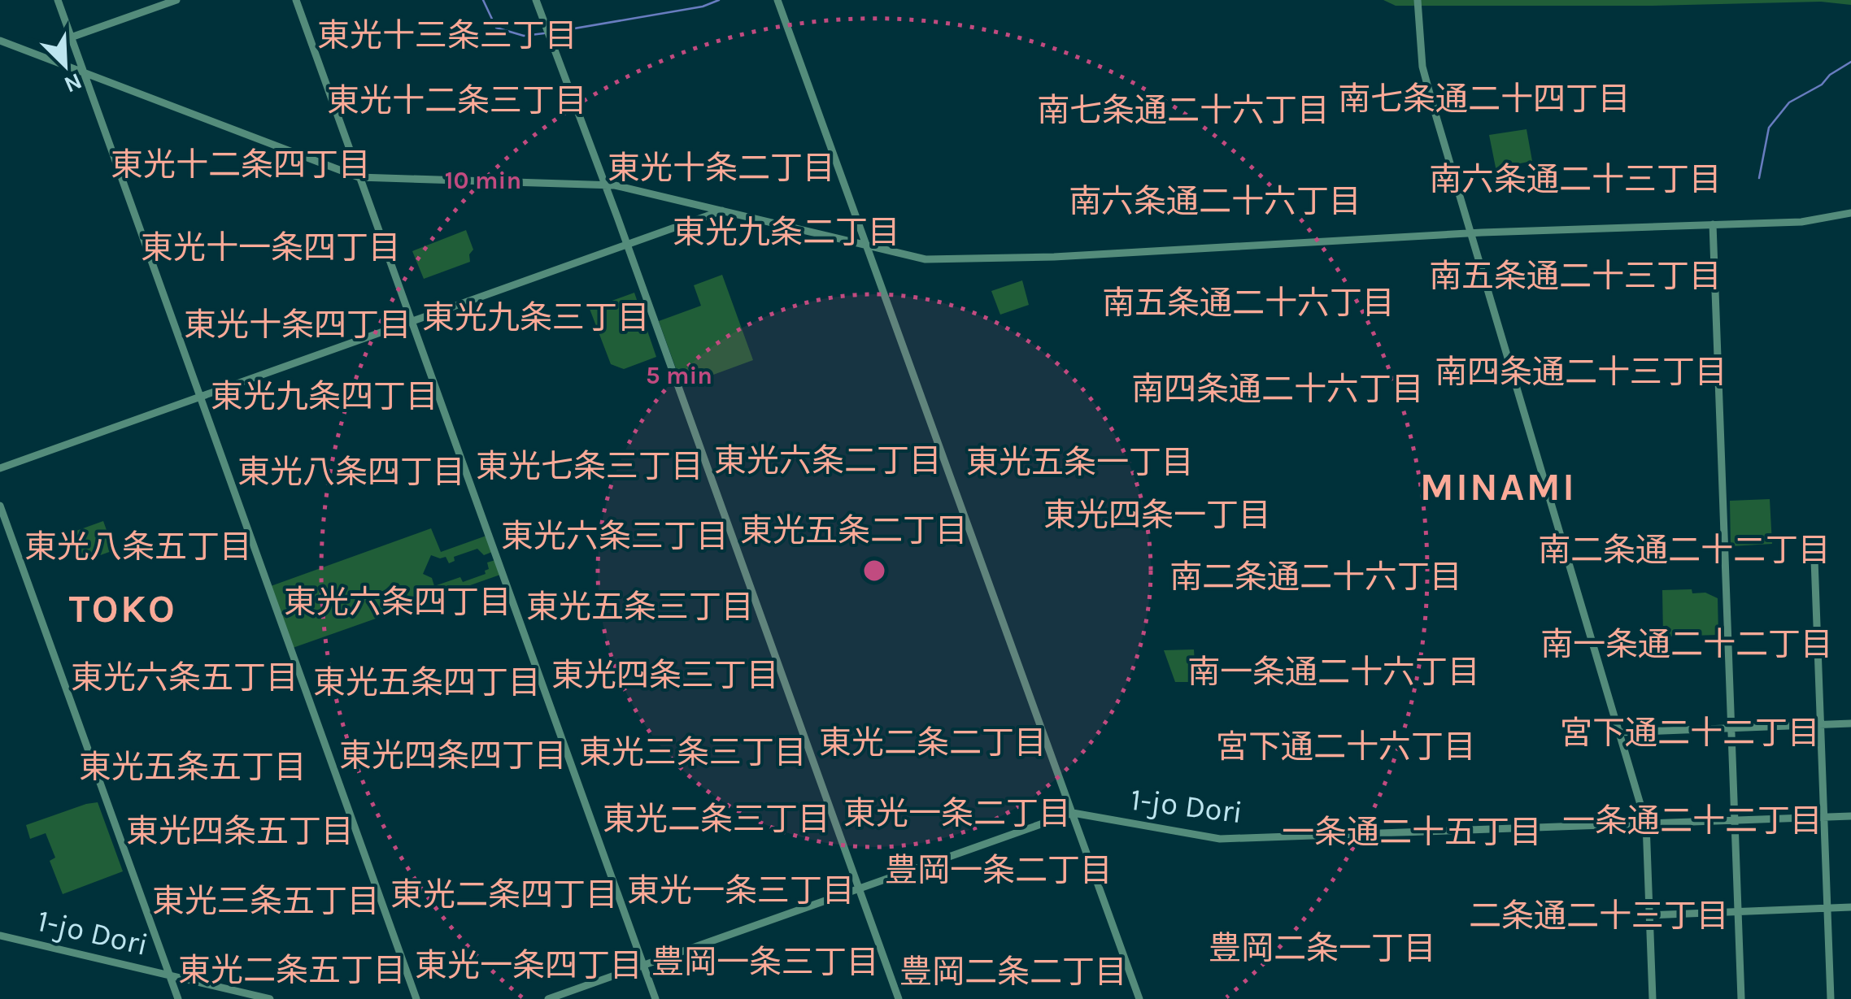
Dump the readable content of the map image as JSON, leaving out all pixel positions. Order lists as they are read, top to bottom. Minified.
{"streets":{"street":["1-jo Dori"]},"districts":["東光十三条三丁目","南七条通二十四丁目","東光十二条三丁目","南七条通二十六丁目","東光十二条四丁目","東光十条二丁目","南六条通二十三丁目","南六条通二十六丁目","東光九条二丁目","東光十一条四丁目","南五条通二十三丁目","南五条通二十六丁目","東光九条三丁目","東光十条四丁目","南四条通二十三丁目","南四条通二十六丁目","東光九条四丁目","東光六条二丁目","東光五条一丁目","東光七条三丁目","東光八条四丁目","MINAMI","東光四条一丁目","東光五条二丁目","東光六条三丁目","東光八条五丁目","南二条通二十二丁目","南二条通二十六丁目","東光六条四丁目","東光五条三丁目","TOKO","南一条通二十二丁目","南一条通二十六丁目","東光四条三丁目","東光六条五丁目","東光五条四丁目","宮下通二十二丁目","東光二条二丁目","宮下通二十六丁目","東光三条三丁目","東光四条四丁目","東光五条五丁目","東光一条二丁目","東光二条三丁目","一条通二十二丁目","東光四条五丁目","一条通二十五丁目","豊岡一条二丁目","東光一条三丁目","東光二条四丁目","東光三条五丁目","二条通二十三丁目","豊岡二条一丁目","豊岡一条三丁目","東光一条四丁目","東光二条五丁目","豊岡二条二丁目"],"north":"bottom right","rings":["10 min","5 min"]}
